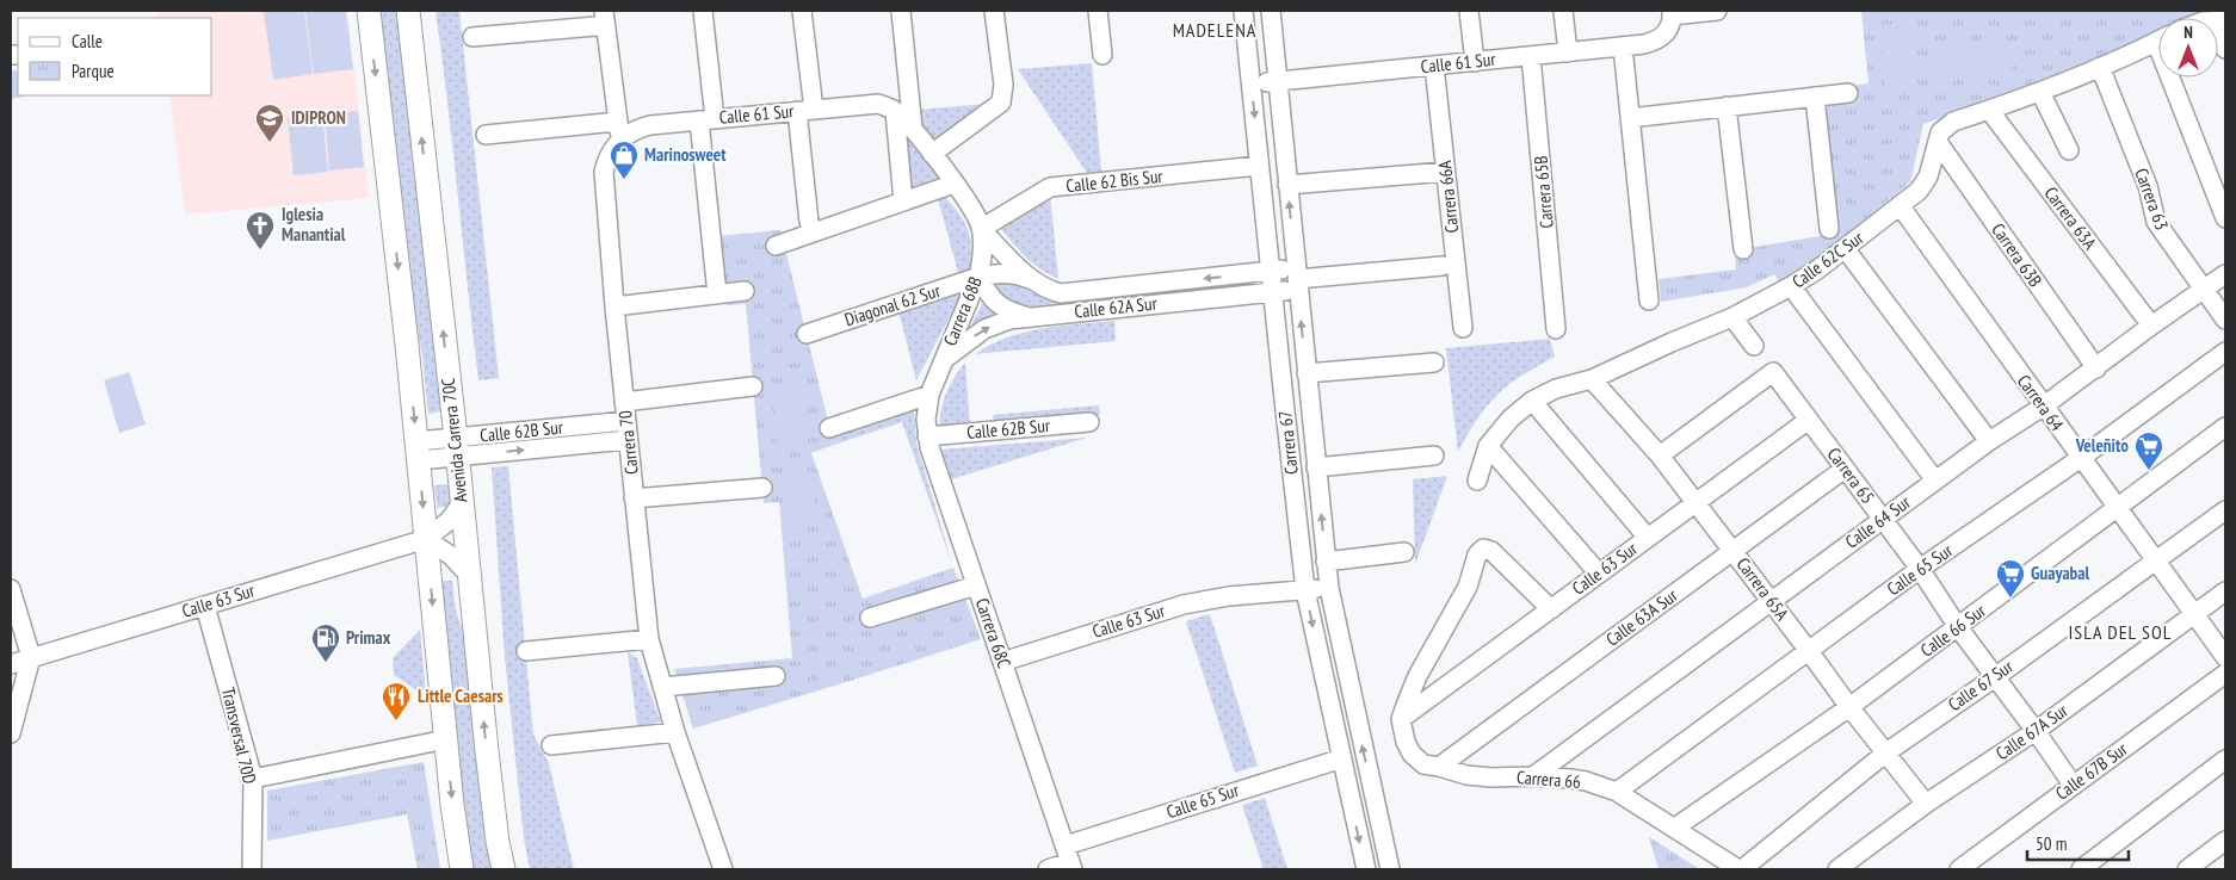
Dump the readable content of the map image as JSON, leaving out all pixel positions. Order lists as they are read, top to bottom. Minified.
{"streets":{"main road":["Avenida Carrera 70C"],"street":["Calle 61 Sur","Calle 62 Bis Sur","Carrera 65B","Carrera 66A","Carrera 63","Carrera 63A","Carrera 63B","Calle 62C Sur","Diagonal 62 Sur","Calle 62A Sur","Carrera 68B","Carrera 64","Calle 62B Sur","Carrera 70","Carrera 67","Carrera 65","Calle 64 Sur","Calle 63 Sur","Calle 65 Sur","Carrera 65A","Calle 63A Sur","Calle 66 Sur","Carrera 68C","Calle 67 Sur","Calle 67A Sur","Transversal 70D","Calle 67B Sur","Carrera 66"]},"crossings":[["Calle 61 Sur","Carrera 65B"],["Calle 61 Sur","Carrera 66A"],["Calle 61 Sur","Carrera 68B"],["Calle 61 Sur","Carrera 70"],["Calle 61 Sur","Carrera 67"],["Calle 62 Bis Sur","Calle 62A Sur"],["Calle 62 Bis Sur","Carrera 68B"],["Calle 62 Bis Sur","Carrera 67"],["Carrera 63","Calle 62C Sur"],["Carrera 63","Calle 64 Sur"],["Carrera 63A","Calle 62C Sur"],["Carrera 63A","Calle 64 Sur"],["Carrera 63B","Calle 62C Sur"],["Carrera 63B","Calle 64 Sur"],["Calle 62C Sur","Carrera 64"],["Calle 62C Sur","Carrera 65A"],["Diagonal 62 Sur","Calle 62A Sur"],["Diagonal 62 Sur","Carrera 68B"],["Calle 62A Sur","Carrera 68B"],["Calle 62A Sur","Carrera 67"],["Carrera 68B","Carrera 68C"],["Carrera 64","Calle 64 Sur"],["Carrera 64","Calle 65 Sur"],["Carrera 64","Calle 66 Sur"],["Carrera 64","Calle 67 Sur"],["Carrera 64","Calle 67A Sur"],["Calle 62B Sur","Avenida Carrera 70C"],["Calle 62B Sur","Carrera 70"],["Calle 62B Sur","Carrera 68C"],["Avenida Carrera 70C","Calle 63 Sur"],["Carrera 67","Calle 63 Sur"],["Carrera 67","Calle 65 Sur"],["Carrera 65","Calle 64 Sur"],["Carrera 65","Calle 63 Sur"],["Carrera 65","Calle 65 Sur"],["Carrera 65","Carrera 65A"],["Carrera 65","Calle 63A Sur"],["Carrera 65","Calle 66 Sur"],["Carrera 65","Calle 67 Sur"],["Carrera 65","Calle 67A Sur"],["Carrera 65","Calle 67B Sur"],["Calle 64 Sur","Carrera 65A"],["Calle 64 Sur","Carrera 66"],["Calle 63 Sur","Carrera 65A"],["Calle 63 Sur","Carrera 68C"],["Calle 63 Sur","Transversal 70D"],["Calle 63 Sur","Carrera 66"],["Calle 65 Sur","Carrera 65A"],["Calle 65 Sur","Carrera 68C"],["Calle 65 Sur","Carrera 66"],["Carrera 65A","Calle 63A Sur"],["Carrera 65A","Calle 66 Sur"],["Carrera 65A","Calle 67 Sur"],["Carrera 65A","Calle 67A Sur"],["Calle 63A Sur","Carrera 66"],["Calle 66 Sur","Carrera 66"],["Calle 67 Sur","Carrera 66"]],"districts":["MADELENA","ISLA DEL SOL"],"places":{"school or university":["IDIPRON"],"shop":["Marinosweet"],"church":["Iglesia Manantial"],"supermarket":["Veleñito","Guayabal"],"fuel station":["Primax"],"restaurant":["Little Caesars"]},"legend":["Calle","Parque"],"scale_bar":"50 m","north":"top"}
